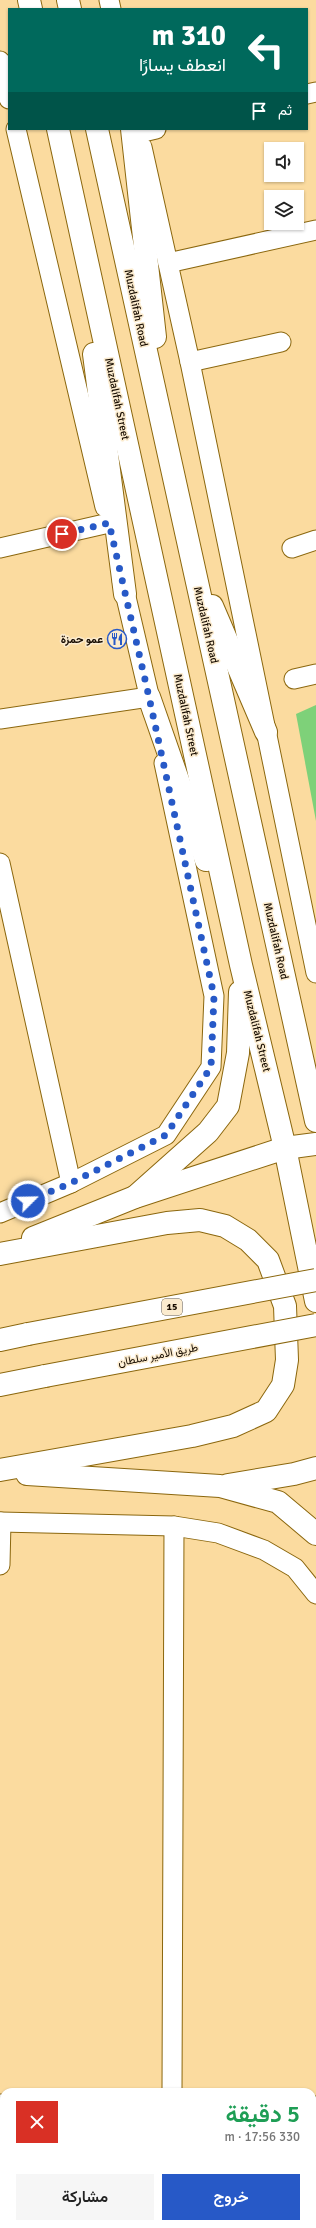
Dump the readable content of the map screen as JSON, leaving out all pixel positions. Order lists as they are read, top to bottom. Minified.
{"streets":{"highway":["Muzdalifah Road","Muzdalifah Street","15","طريق الأمير سلطان"]},"places":{"restaurant":["عمو حمزة"]},"page":{"turn":["310 m","انعطف يسارًا"],"then":"ثم","heading":["5 دقيقة","330 m · 17:56"],"buttons":["خروج","مشاركة"]}}
